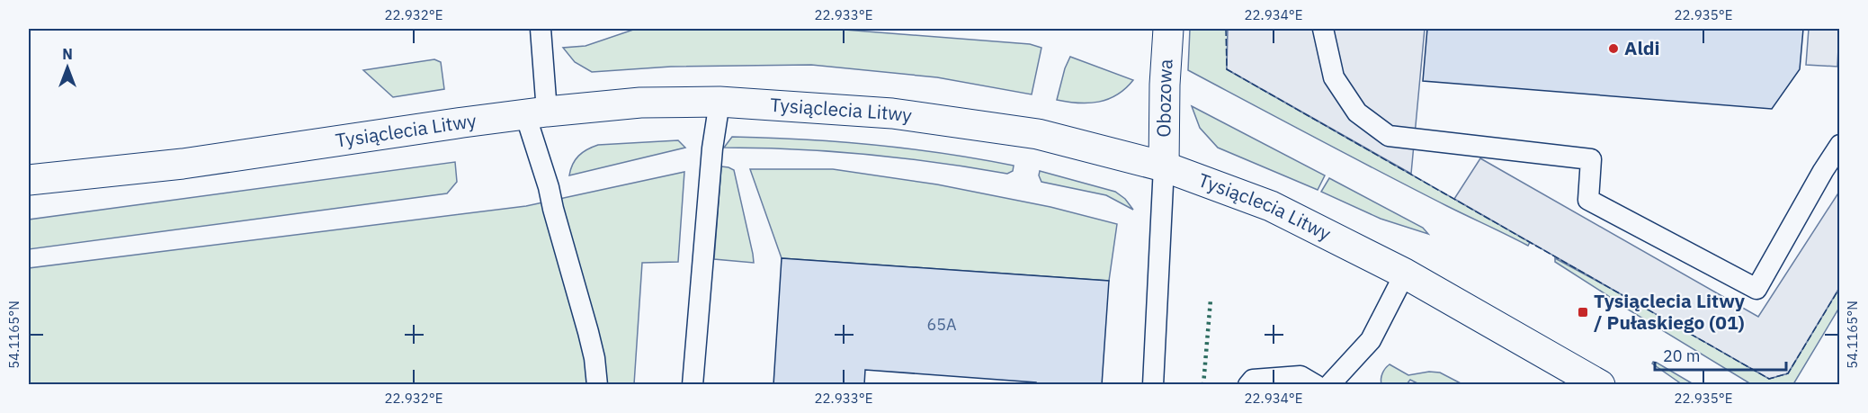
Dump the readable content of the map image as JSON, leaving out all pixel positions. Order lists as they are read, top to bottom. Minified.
{"streets":{"street":["Obozowa","Tysiąclecia Litwy"]},"crossings":[["Obozowa","Tysiąclecia Litwy"]],"places":{"other":["Aldi"],"transit":["Tysiąclecia Litwy / Pułaskiego (01)"]},"house_numbers":["65A"],"scale_bar":"20 m","north":"top","coordinates":["22.932°E","22.933°E","22.934°E","22.935°E","54.1165°N"]}
